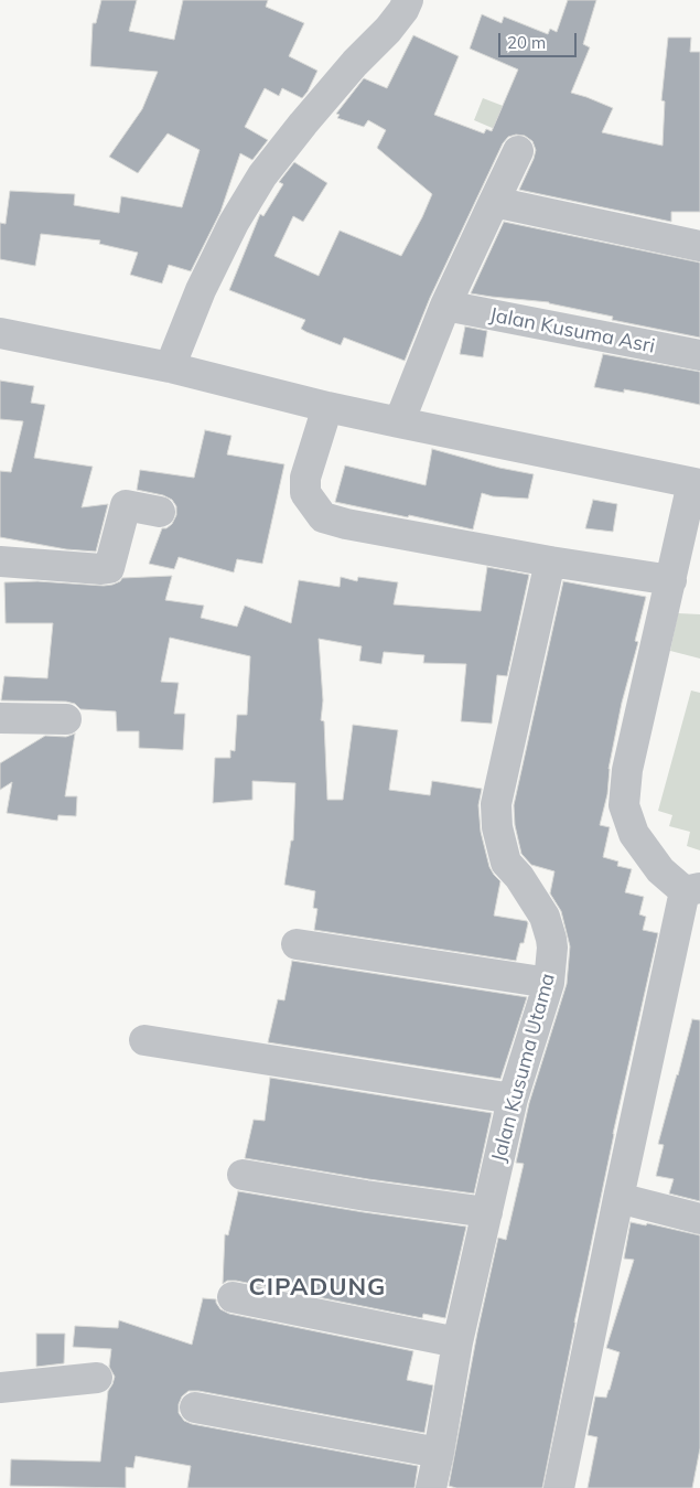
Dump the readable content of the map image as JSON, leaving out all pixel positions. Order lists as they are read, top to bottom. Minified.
{"streets":{"street":["Jalan Kusuma Asri","Jalan Kusuma Utama"]},"districts":["CIPADUNG"],"scale_bar":"20 m"}
